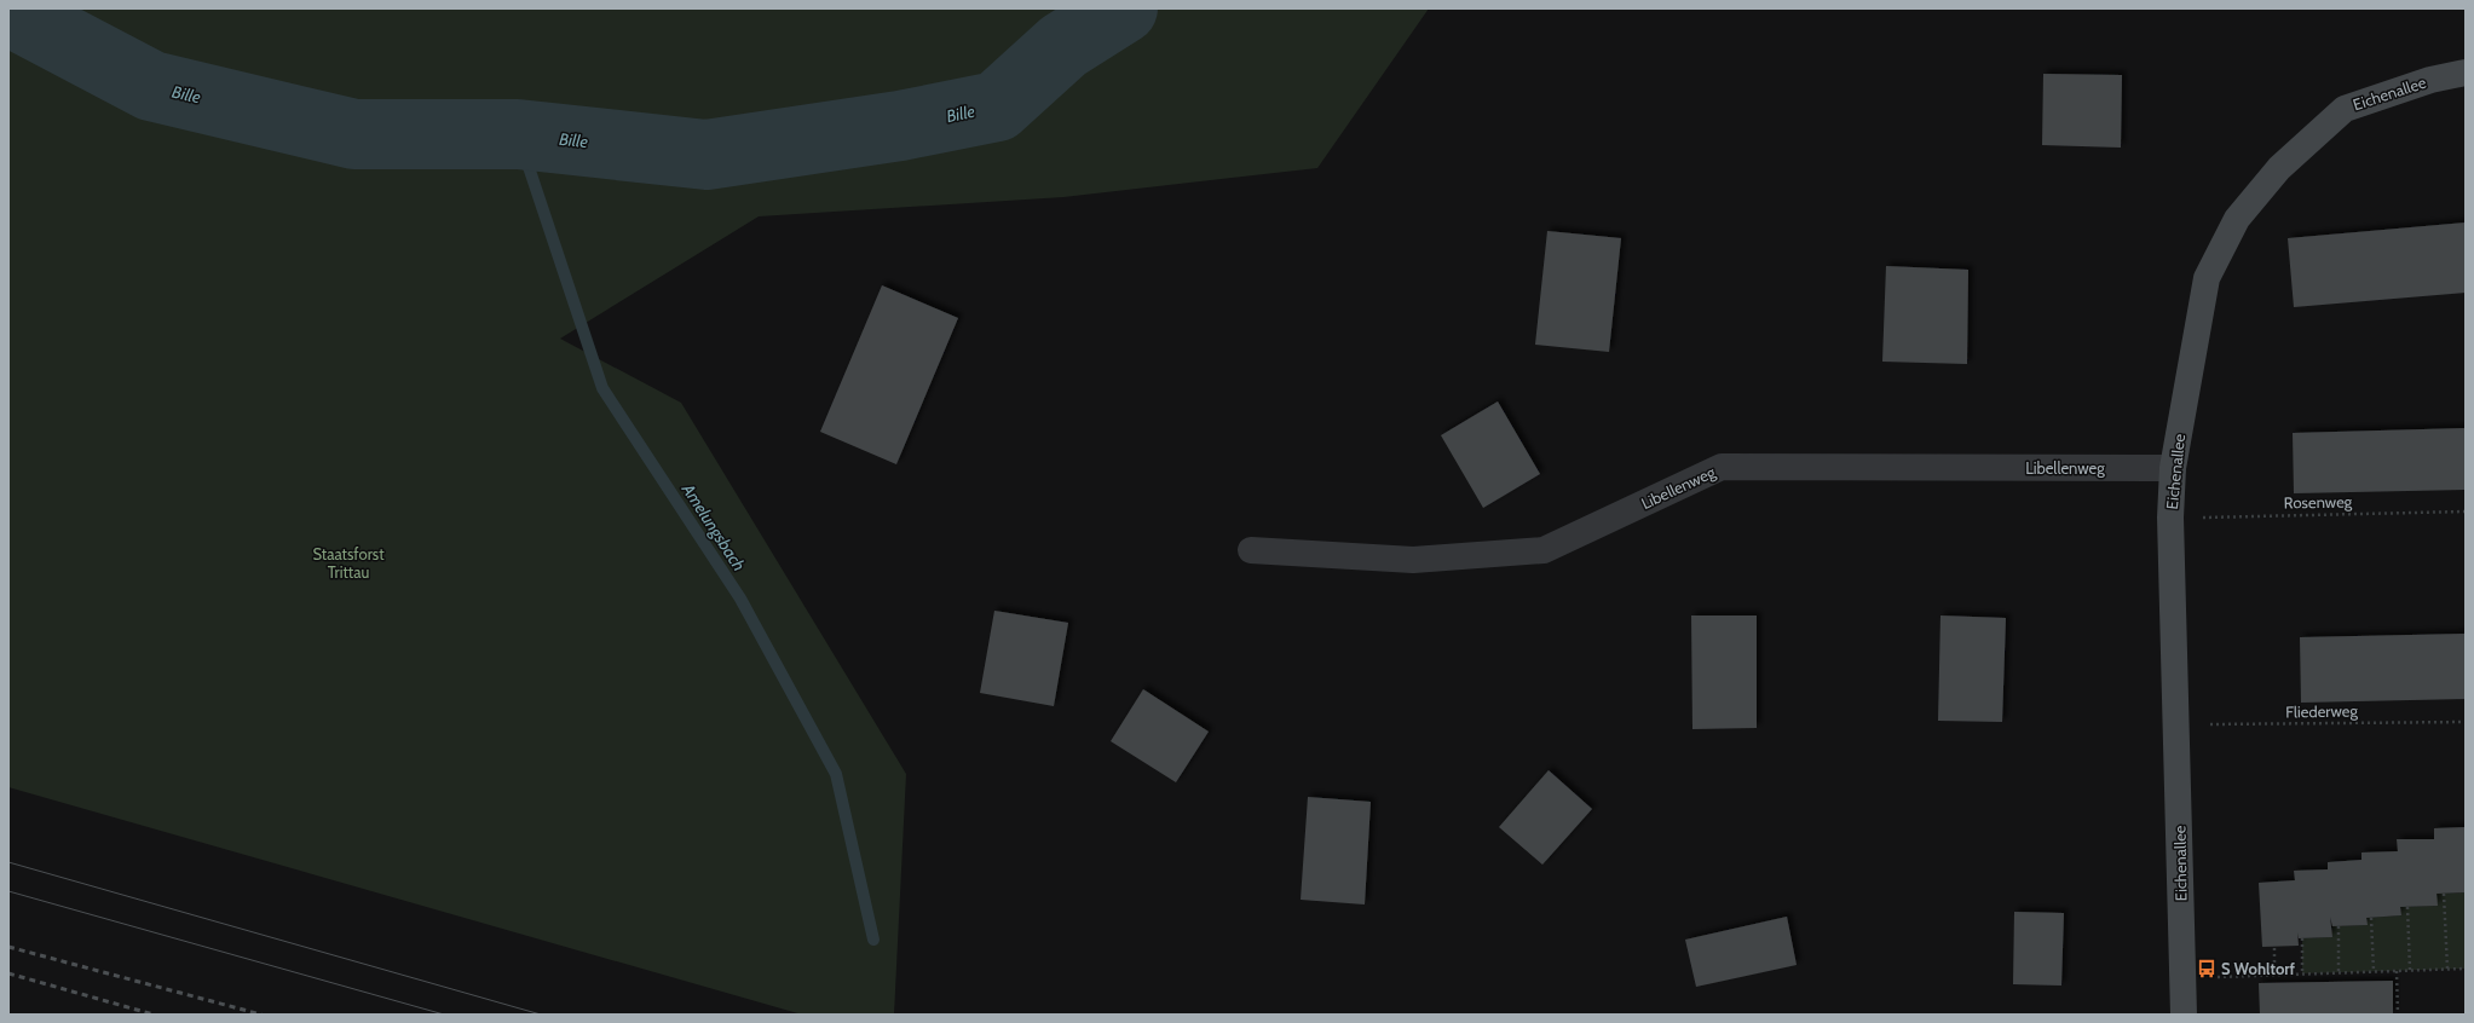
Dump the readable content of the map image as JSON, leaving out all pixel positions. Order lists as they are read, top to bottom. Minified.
{"streets":{"street":["Eichenallee","Libellenweg"],"path":["Rosenweg","Fliederweg"]},"crossings":[["Eichenallee","Libellenweg"],["Eichenallee","Rosenweg"],["Eichenallee","Fliederweg"]],"water":["Bille","Amelungsbach"],"parks":["Staatsforst Trittau"],"places":{"bus stop":["S Wohltorf"]}}
